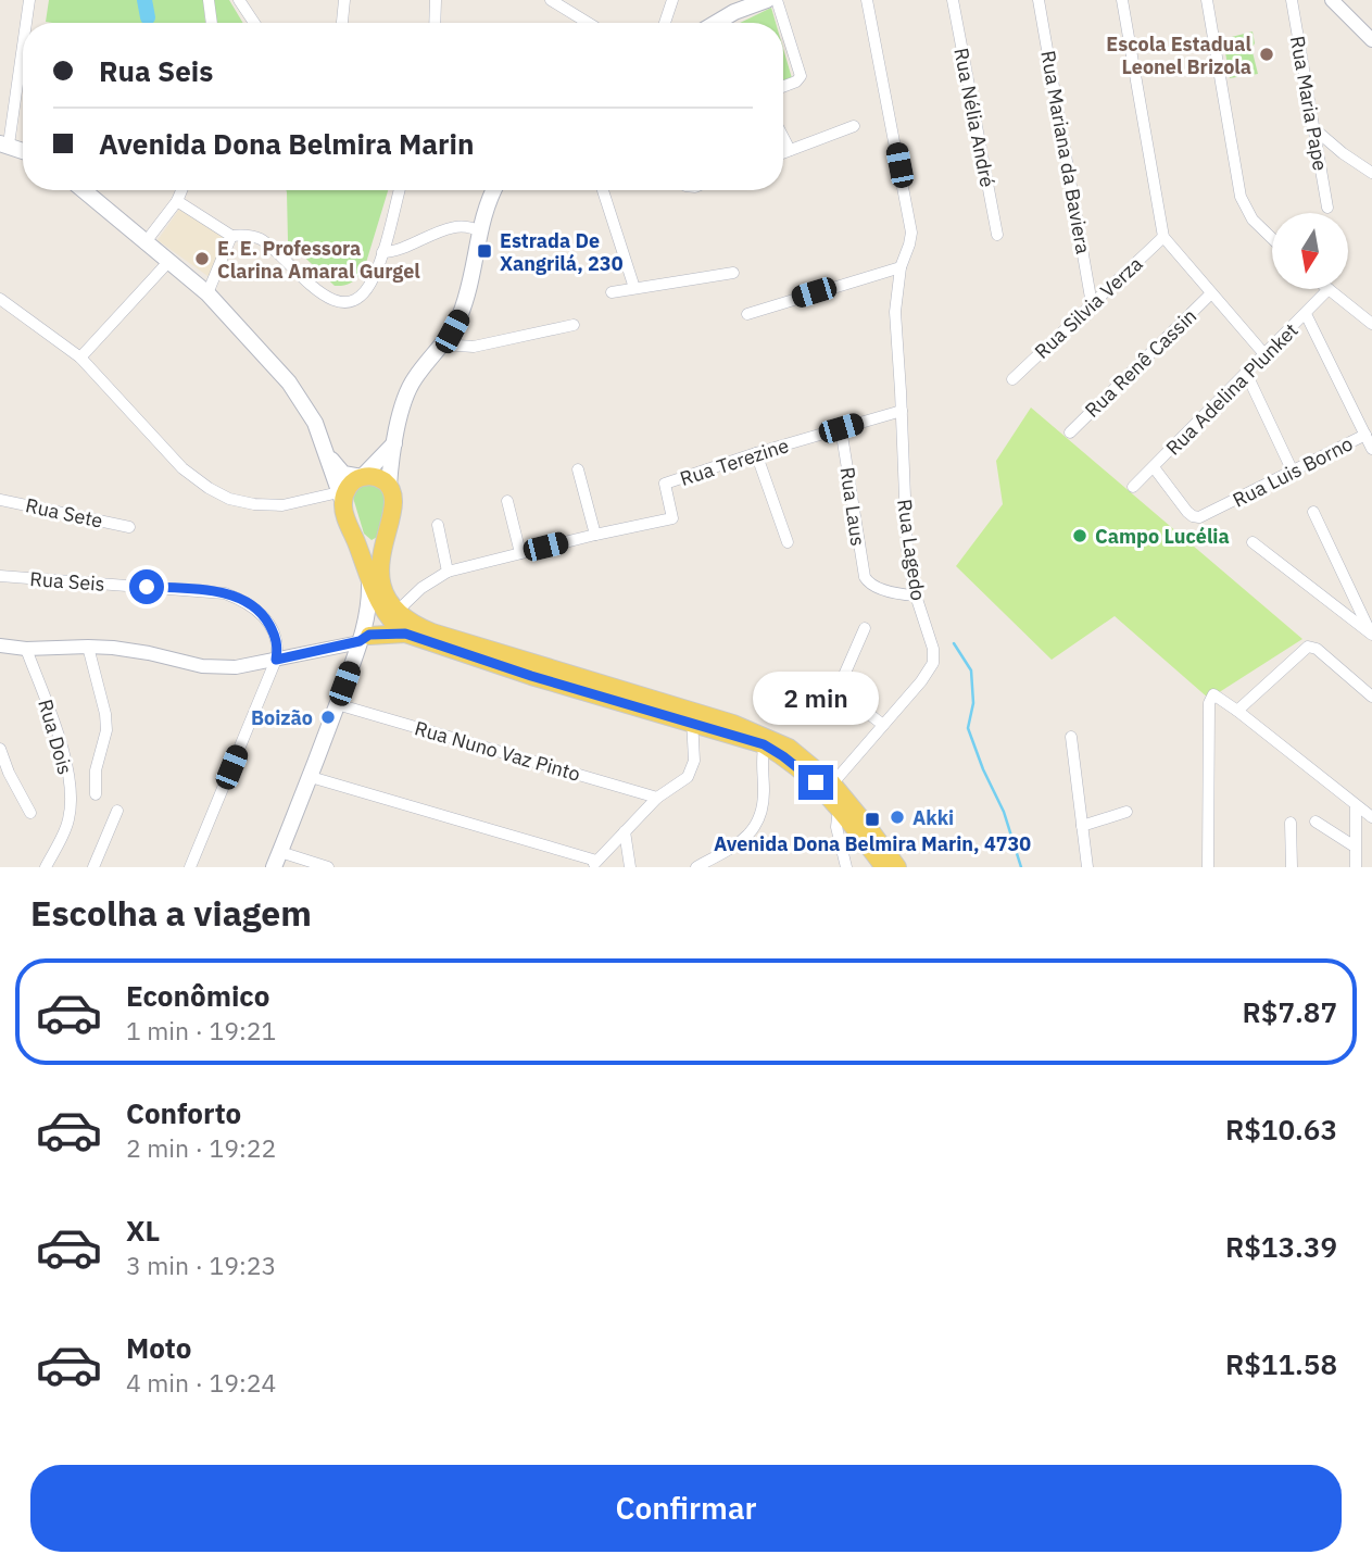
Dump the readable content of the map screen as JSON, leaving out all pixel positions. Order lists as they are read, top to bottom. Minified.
{"streets":{"street":["Rua Maria Pape","Rua Nélia André","Rua Mariana da Baviera","Rua Silvia Verza","Rua Renê Cassin","Rua Adelina Plunket","Rua Terezine","Rua Luis Borno","Rua Laus","Rua Sete","Rua Lagedo","Rua Seis","Rua Dois","Rua Nuno Vaz Pinto"]},"crossings":[["Rua Mariana da Baviera","Rua Silvia Verza"],["Rua Adelina Plunket","Rua Luis Borno"],["Rua Terezine","Rua Laus"],["Rua Terezine","Rua Lagedo"],["Rua Laus","Rua Lagedo"]],"places":{"other":["Escola Estadual Leonel Brizola","E. E. Professora Clarina Amaral Gurgel","Campo Lucélia","Boizão","Akki"],"transit":["Estrada De Xangrilá, 230","Avenida Dona Belmira Marin, 4730"]},"north":"bottom","page":{"banner":["Rua Seis","Avenida Dona Belmira Marin"],"bubble":"2 min","heading":"Escolha a viagem","list":[{"name":"Econômico","note":"1 min · 19:21","value":"R$7.87"},{"name":"Conforto","note":"2 min · 19:22","value":"R$10.63"},{"name":"XL","note":"3 min · 19:23","value":"R$13.39"},{"name":"Moto","note":"4 min · 19:24","value":"R$11.58"}],"buttons":"Confirmar"}}
